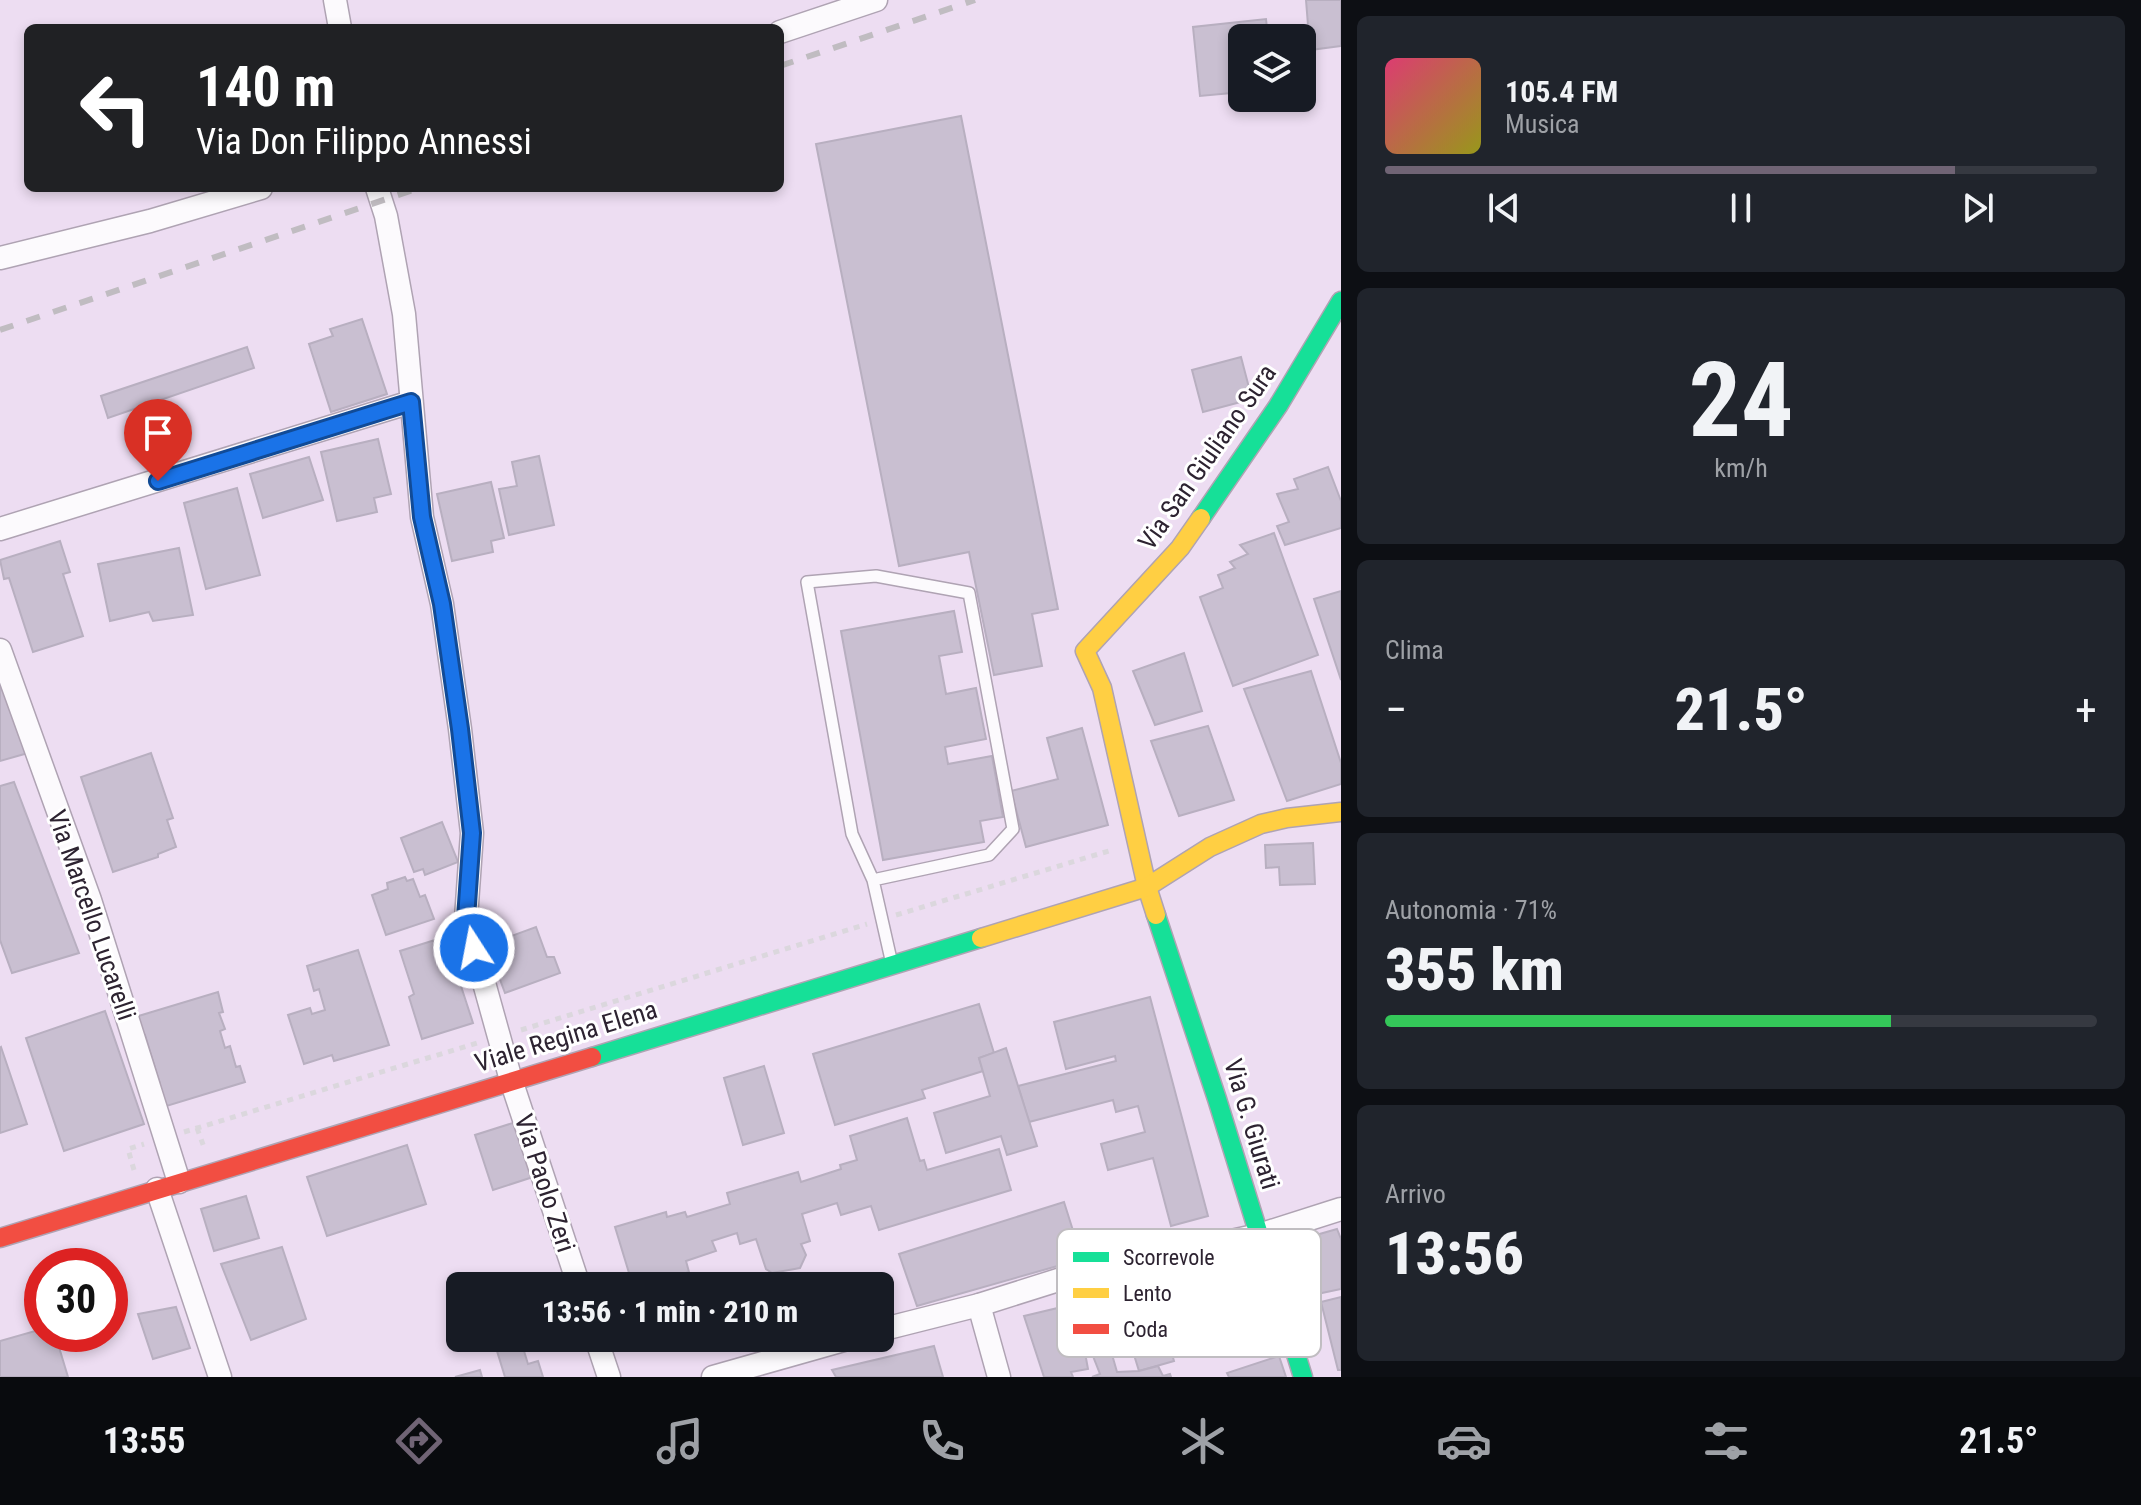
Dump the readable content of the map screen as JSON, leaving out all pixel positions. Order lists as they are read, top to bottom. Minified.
{"streets":{"street":["Via San Giuliano Sura","Via Marcello Lucarelli","Viale Regina Elena","Via G. Giurati","Via Paolo Zeri"]},"crossings":[["Via San Giuliano Sura","Viale Regina Elena"],["Via San Giuliano Sura","Via G. Giurati"],["Via Marcello Lucarelli","Viale Regina Elena"],["Viale Regina Elena","Via G. Giurati"],["Viale Regina Elena","Via Paolo Zeri"]],"legend":["Scorrevole","Lento","Coda"],"page":{"turn":["140 m","Via Don Filippo Annessi"],"song":["105.4 FM","Musica"],"tile":[["24","km/h"],"Clima",["Autonomia · 71%","355 km"],["Arrivo","13:56"]],"heat":["−","21.5°","+"],"limit":"30","trip":"13:56 · 1 min · 210 m","tabs":["13:55","21.5°"]}}
